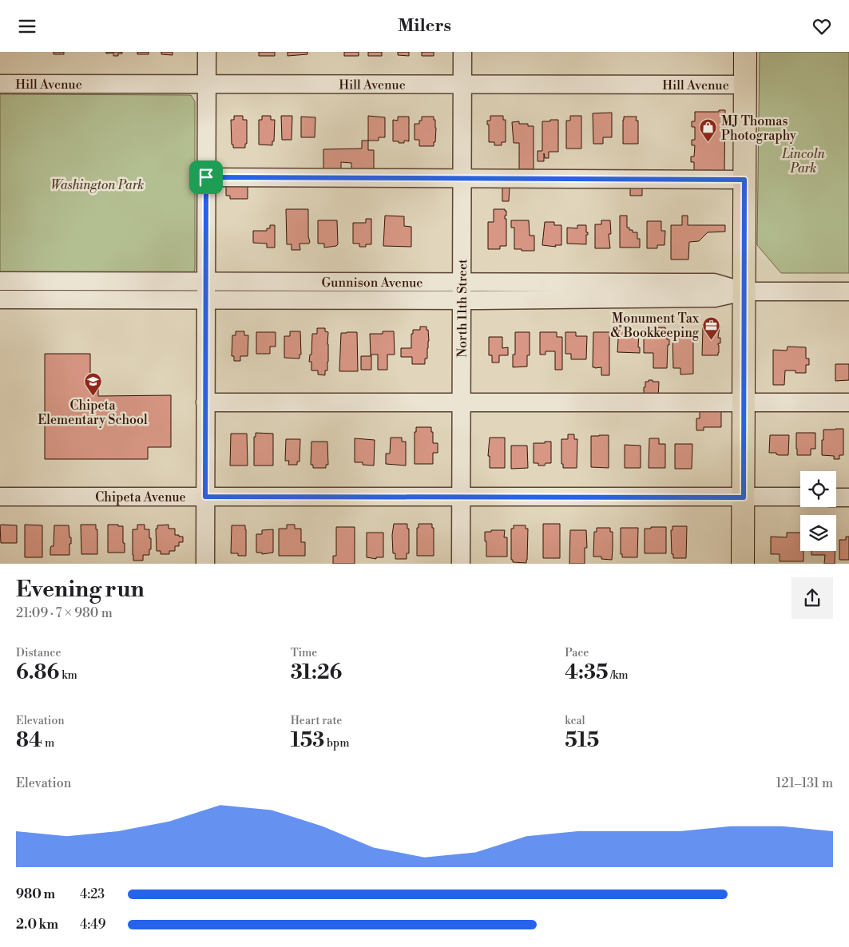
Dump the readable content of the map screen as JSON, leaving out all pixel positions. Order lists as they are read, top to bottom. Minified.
{"streets":{"street":["Hill Avenue","Gunnison Avenue","North 11th Street","Chipeta Avenue"]},"crossings":[["Hill Avenue","North 11th Street"],["Gunnison Avenue","North 11th Street"],["North 11th Street","Chipeta Avenue"]],"parks":["Lincoln Park","Washington Park"],"places":{"shop":["MJ Thomas Photography"],"office":["Monument Tax & Bookkeeping"],"school or university":["Chipeta Elementary School"]},"page":{"header":"Milers","heading":["Evening run","21:09 · 7 × 980 m"],"stats":[["Distance","6.86 km"],["Time","31:26"],["Pace","4:35 /km"],["Elevation","84 m"],["Heart rate","153 bpm"],["kcal","515"]],"chart":["Elevation","121–131 m"],"list":[{"name":"980 m","note":"4:23"},{"name":"2.0 km","note":"4:49"}]}}
